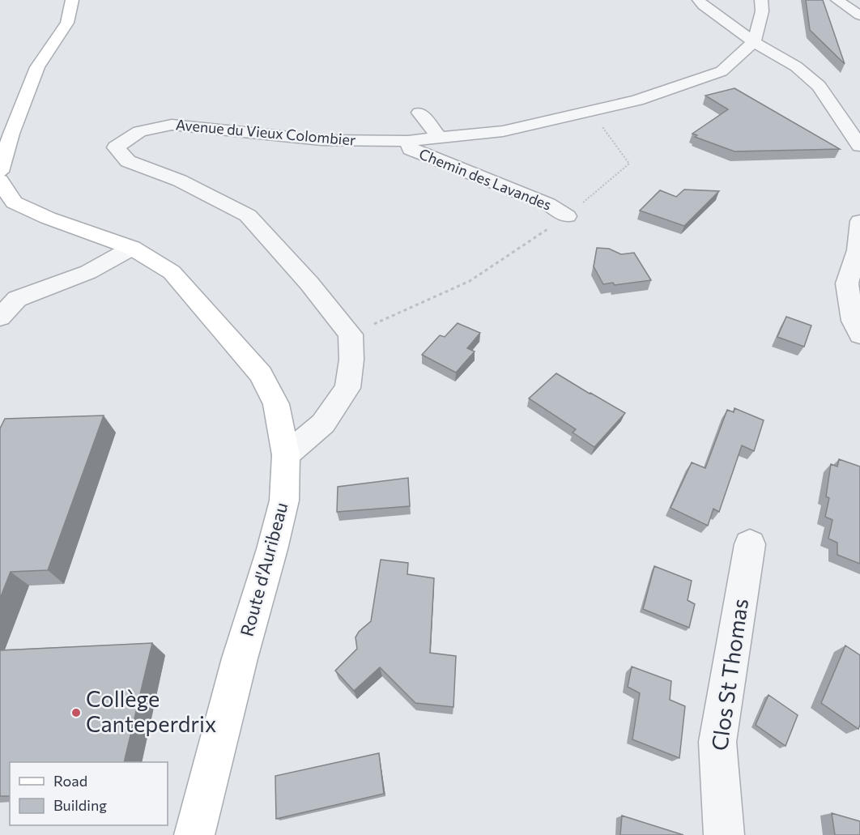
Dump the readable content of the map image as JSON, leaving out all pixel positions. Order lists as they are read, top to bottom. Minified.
{"streets":{"street":["Avenue du Vieux Colombier","Chemin des Lavandes","Route d'Auribeau","Clos St Thomas"]},"crossings":[["Avenue du Vieux Colombier","Chemin des Lavandes"]],"places":["Collège Canteperdrix"],"legend":["Road","Building"]}
